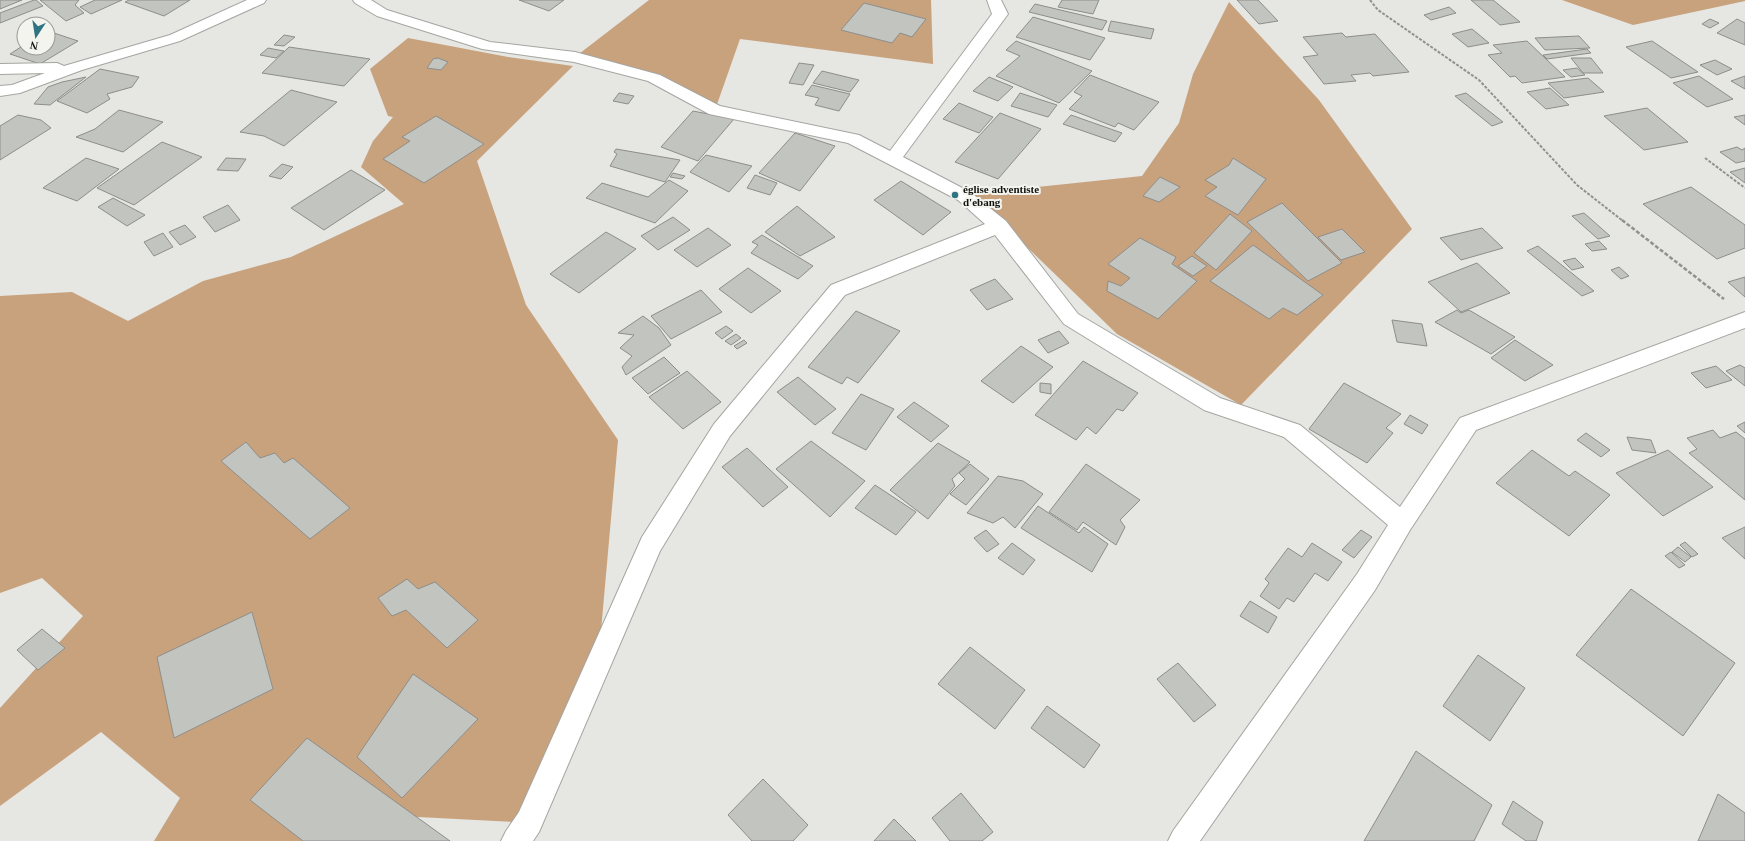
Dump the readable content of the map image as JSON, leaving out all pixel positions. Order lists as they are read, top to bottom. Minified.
{"places":["église adventiste d'ebang"],"north":"bottom"}
